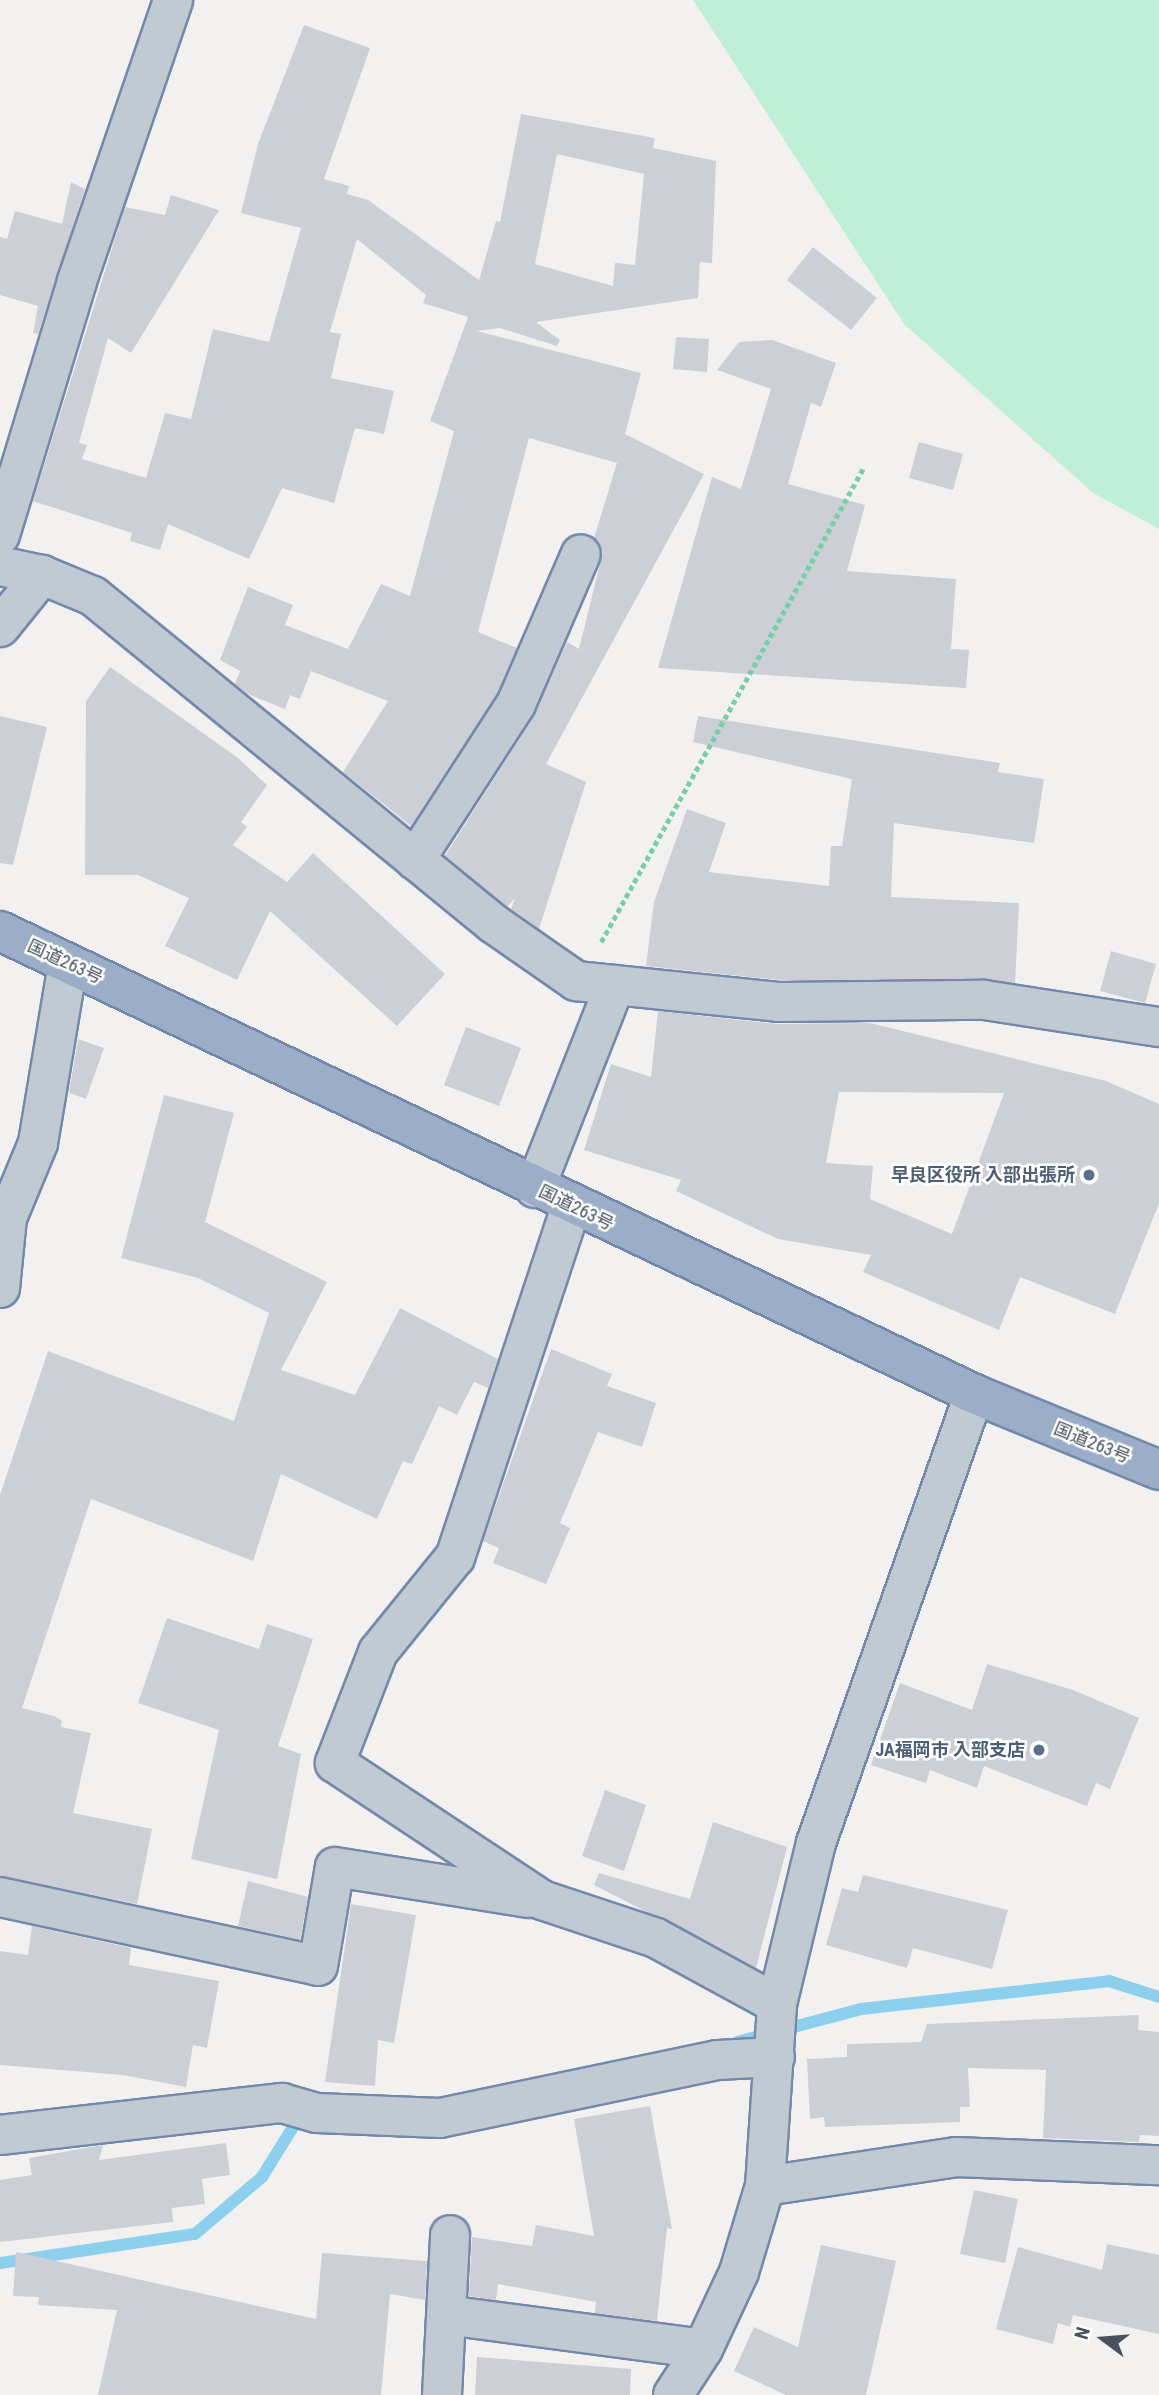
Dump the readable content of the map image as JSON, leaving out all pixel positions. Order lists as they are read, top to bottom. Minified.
{"streets":{"highway":["国道263号"]},"places":["早良区役所 入部出張所","JA福岡市 入部支店"],"north":"left"}
